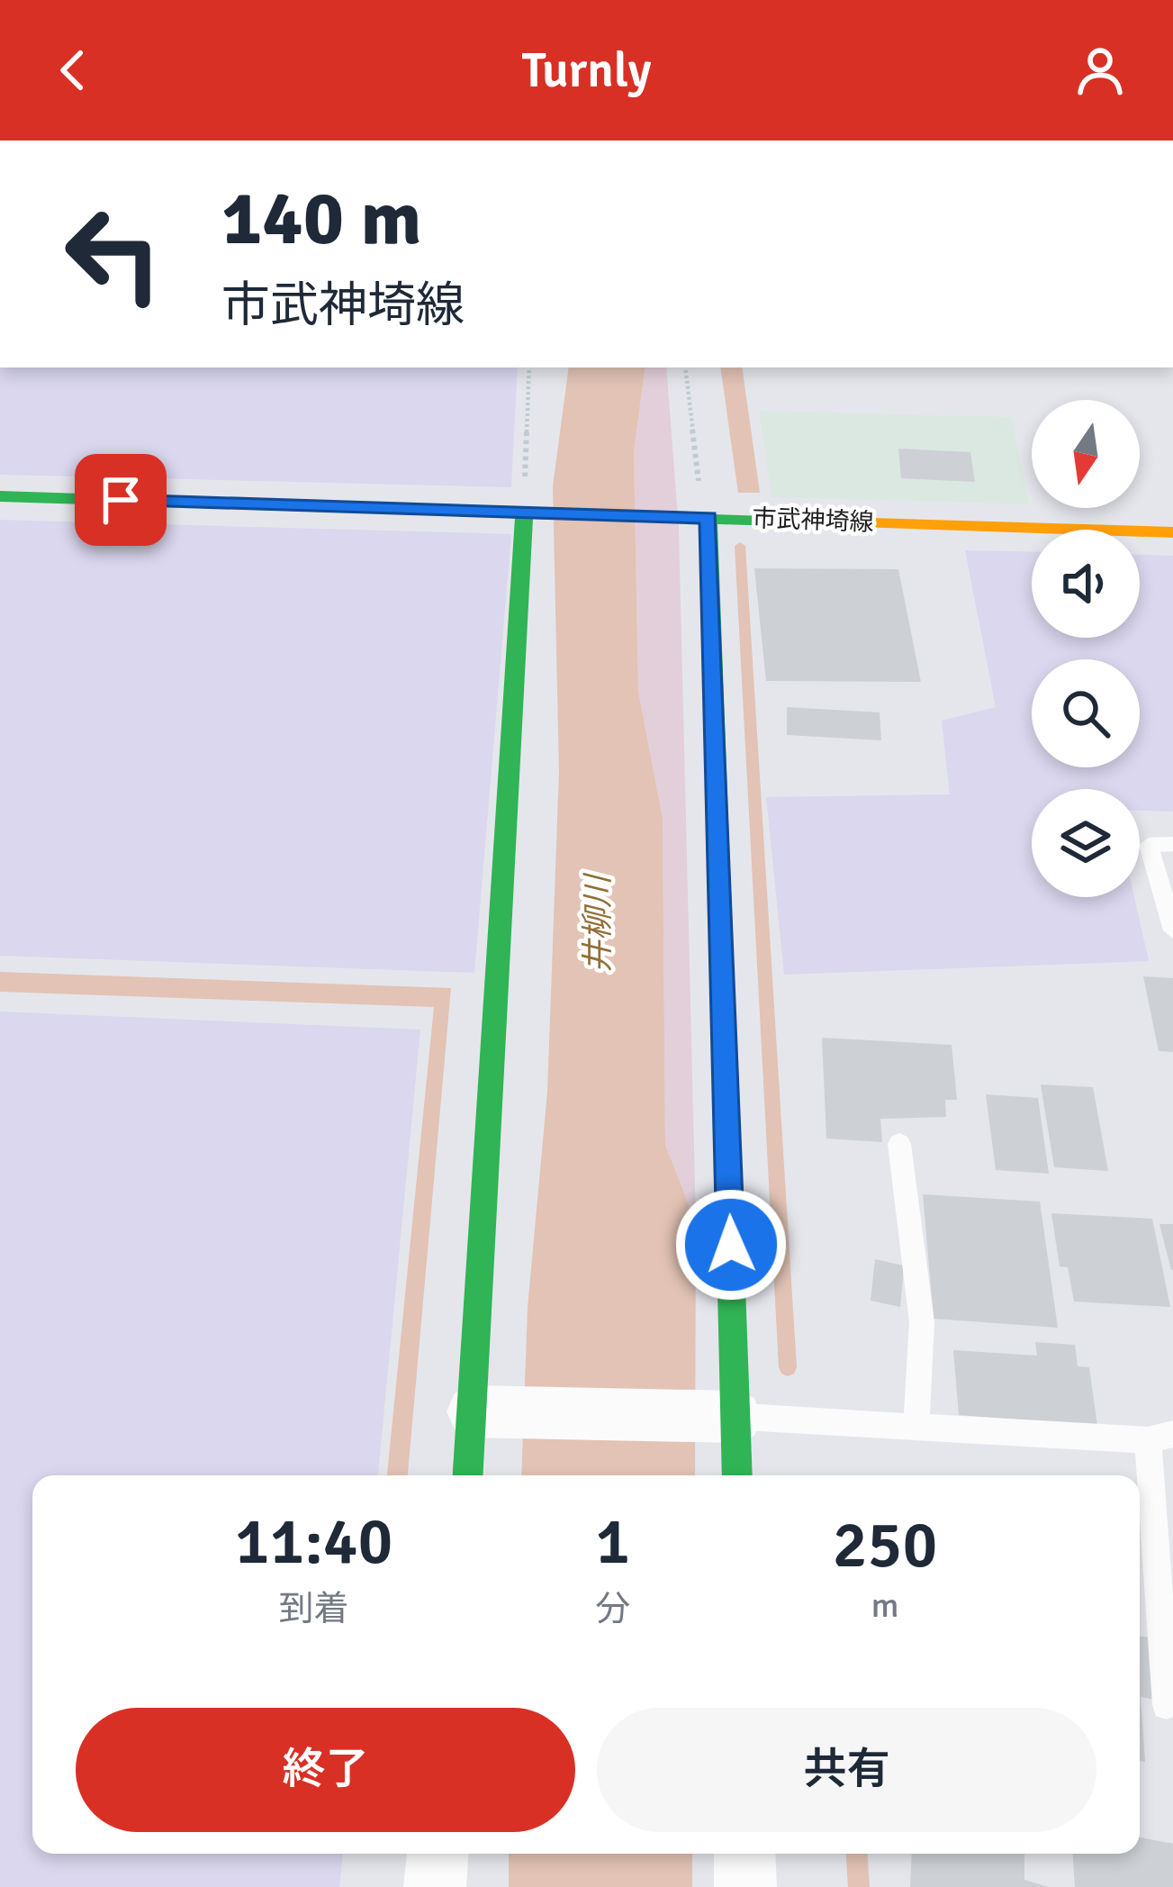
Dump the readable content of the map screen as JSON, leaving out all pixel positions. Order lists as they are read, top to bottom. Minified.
{"streets":{"street":["市武神埼線"]},"water":["井柳川"],"north":"bottom","page":{"header":"Turnly","turn":["140 m","市武神埼線"],"eta":["11:40","到着","1","分","250","m"],"buttons":["終了","共有"]}}
